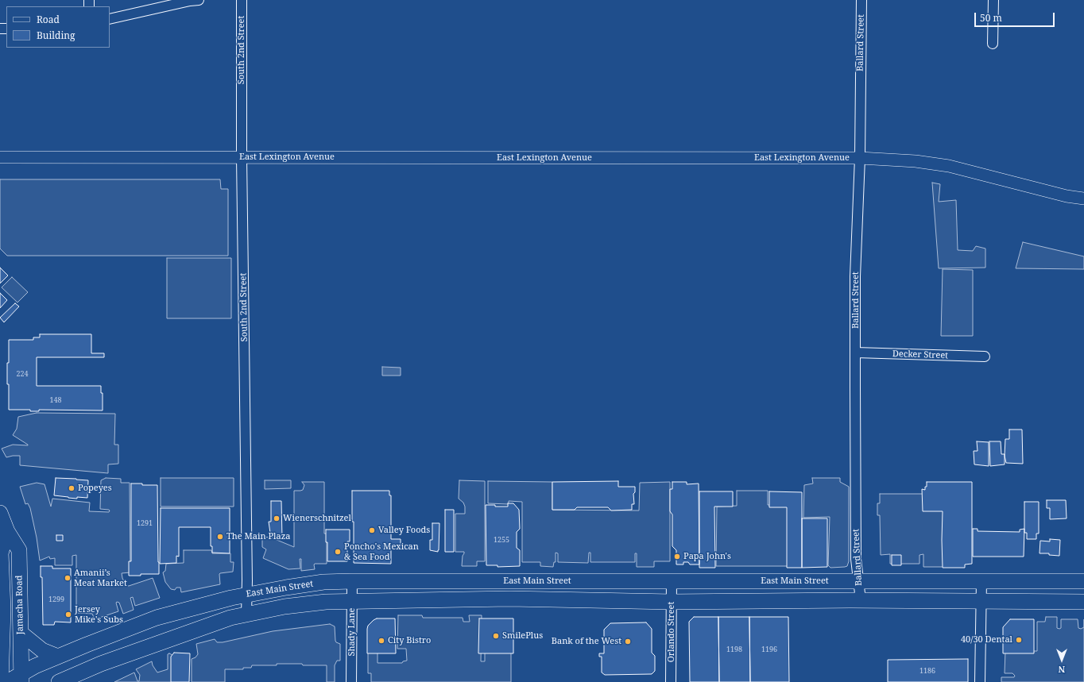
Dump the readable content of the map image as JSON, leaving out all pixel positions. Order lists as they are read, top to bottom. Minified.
{"streets":{"main road":["East Main Street","Jamacha Road"],"street":["Ballard Street","South 2nd Street","East Lexington Avenue","Decker Street","Shady Lane","Orlando Street"]},"crossings":[["Ballard Street","East Lexington Avenue"],["Ballard Street","Decker Street"],["Ballard Street","East Main Street"],["South 2nd Street","East Lexington Avenue"],["South 2nd Street","East Main Street"],["East Main Street","Jamacha Road"],["East Main Street","Shady Lane"],["East Main Street","Orlando Street"]],"places":["Popeyes","Wienerschnitzel","Valley Foods","The Main Plaza","Poncho's Mexican & Sea Food","Papa John's","Amanii’s Meat Market","Jersey Mike's Subs","SmilePlus","40/30 Dental","City Bistro","Bank of the West"],"house_numbers":["224","148","1291","1255","1299","1198","1196","1186"],"legend":["Road","Building"],"scale_bar":"50 m","north":"bottom"}
